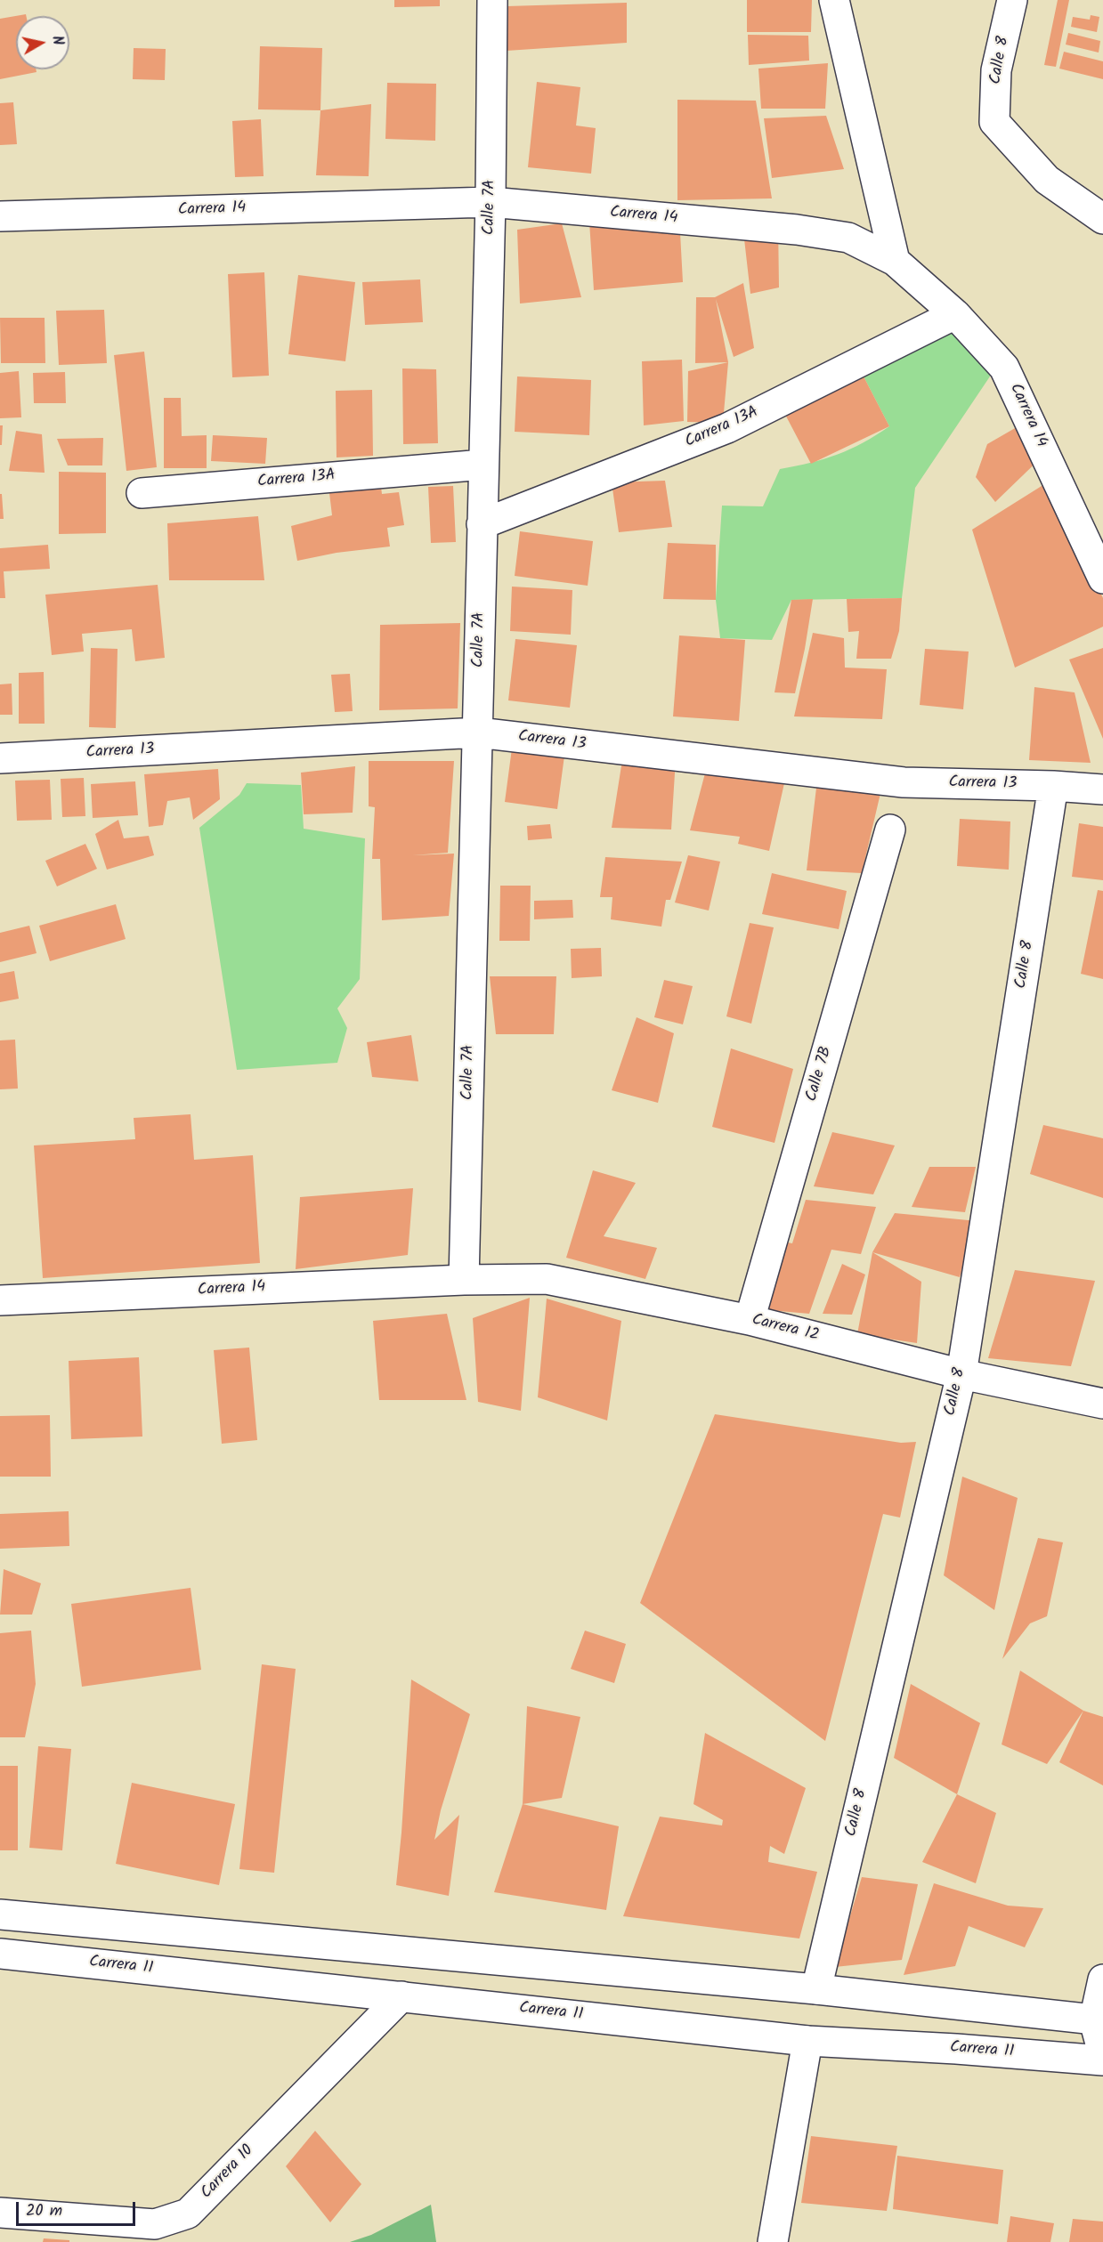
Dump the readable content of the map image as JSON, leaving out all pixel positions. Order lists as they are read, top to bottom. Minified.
{"streets":{"street":["Calle 8","Calle 7A","Carrera 14","Carrera 13A","Carrera 13","Calle 7B","Carrera 12","Carrera 11","Carrera 10"]},"crossings":[["Calle 8","Carrera 13"],["Calle 8","Carrera 12"],["Calle 7A","Carrera 14"],["Calle 7A","Carrera 13A"],["Calle 7A","Carrera 13"],["Calle 7A","Carrera 12"],["Carrera 14","Carrera 13A"],["Carrera 14","Carrera 12"],["Calle 7B","Carrera 12"],["Carrera 11","Carrera 10"]],"scale_bar":"20 m","north":"right"}
